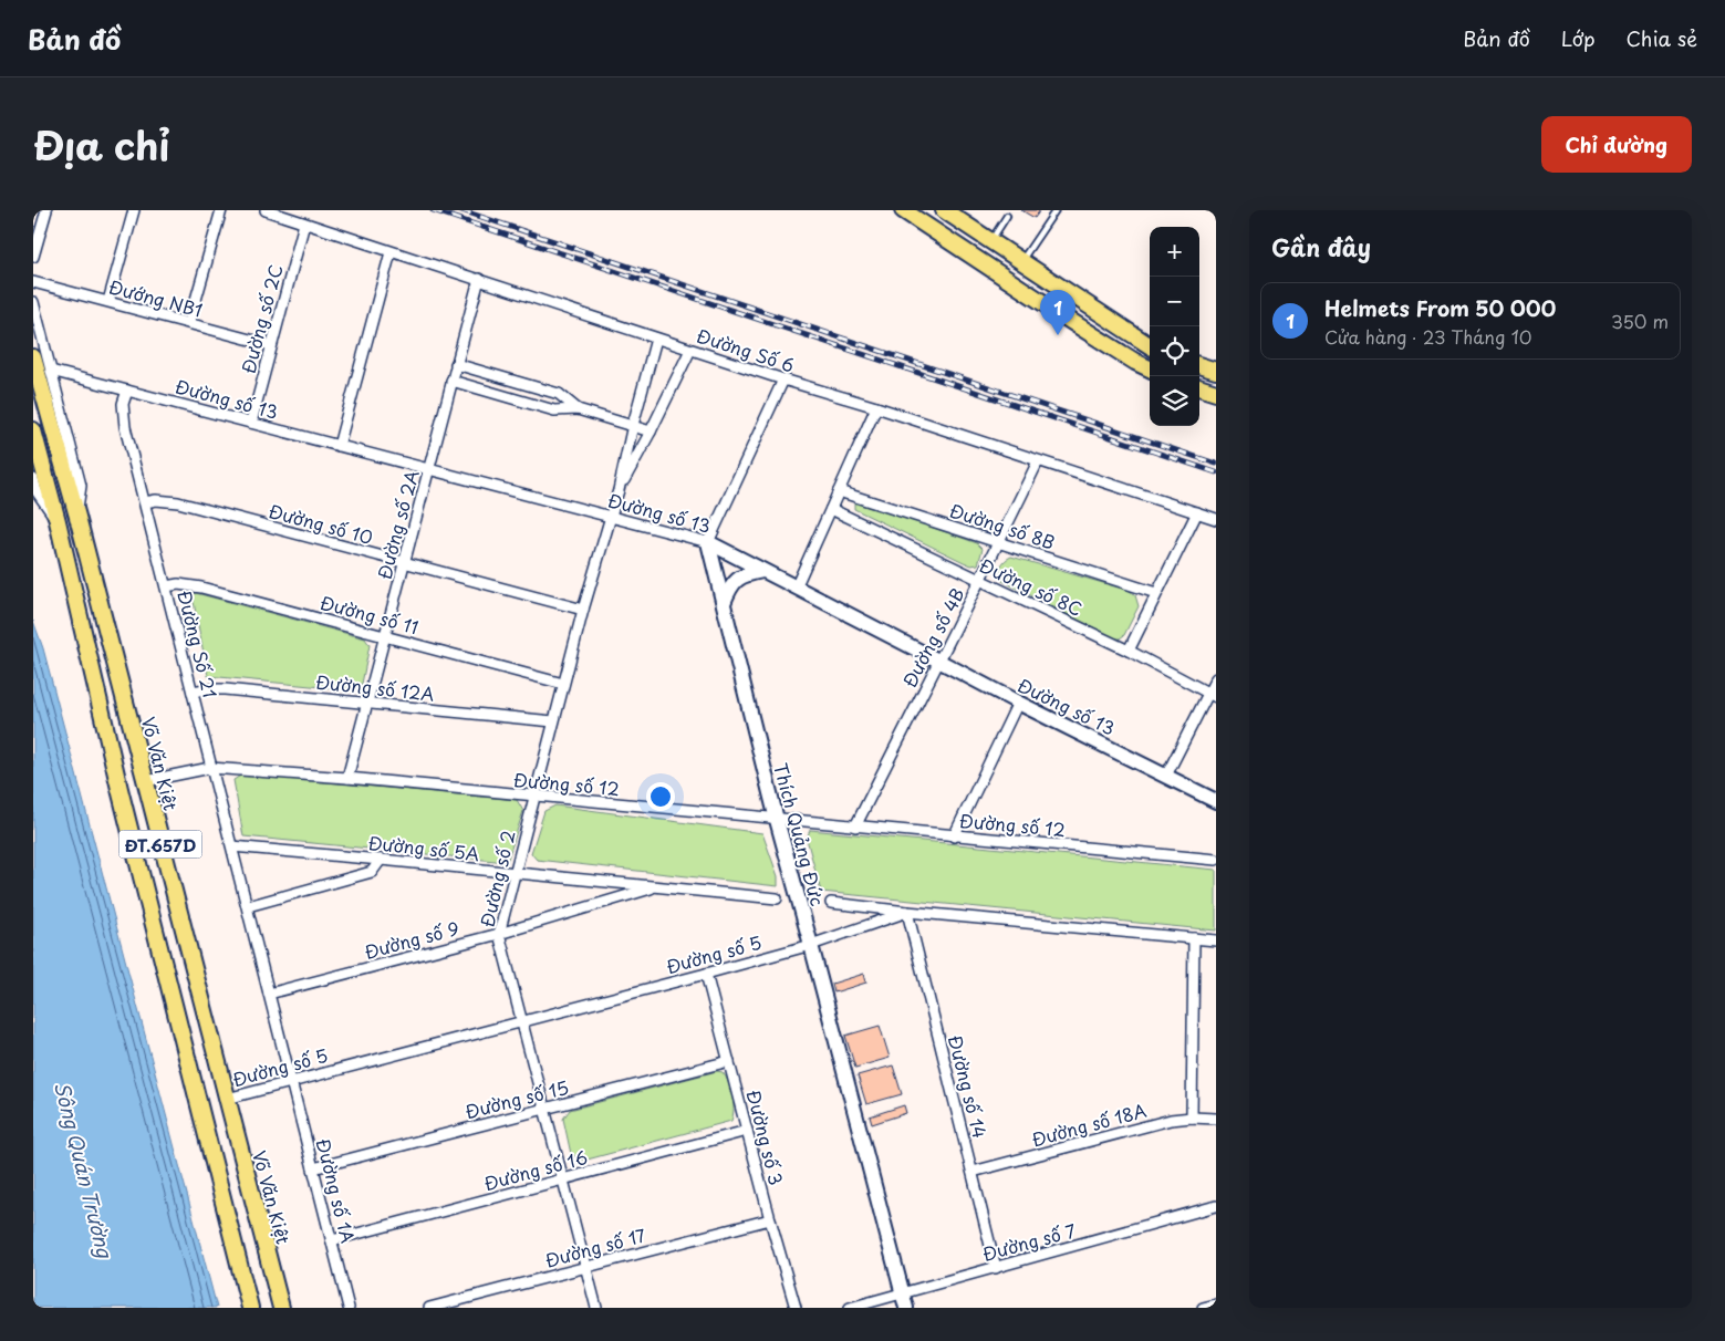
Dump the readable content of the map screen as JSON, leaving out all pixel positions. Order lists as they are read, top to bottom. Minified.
{"streets":{"main road":["Võ Văn Kiệt","ĐT.657D"],"street":["Đướng NB1","Đường số 2C","Đường Số 6","Đường số 13","Đường số 10","Đường số 2A","Đường số 8B","Đường số 8C","Đường số 11","Đường số 4B","Đường Số 21","Đường số 12A","Đường số 12","Thích Quảng Đức","Đường số 5A","Đường số 2","Đường số 9","Đường số 5","Đường số 14","Đường số 15","Đường số 18A","Đường số 3","Đường số 16","Đường số 1A","Đường số 7","Đường số 17"]},"crossings":[["Đướng NB1","Đường số 2C"],["Đường số 2C","Đường Số 6"],["Đường số 2C","Đường số 13"],["Đường Số 6","Đường số 2A"],["Đường Số 6","Đường số 4B"],["Đường Số 6","Đường số 2"],["Đường số 13","Đường số 2A"],["Đường số 13","Đường số 4B"],["Đường số 13","Đường Số 21"],["Đường số 13","Võ Văn Kiệt"],["Đường số 13","Thích Quảng Đức"],["Đường số 13","Đường số 2"],["Đường số 10","Đường số 2A"],["Đường số 10","Đường Số 21"],["Đường số 10","Đường số 2"],["Đường số 2A","Đường số 11"],["Đường số 2A","Đường số 12A"],["Đường số 2A","Đường số 12"],["Đường số 8B","Đường số 4B"],["Đường số 8C","Đường số 4B"],["Đường số 11","Đường Số 21"],["Đường số 11","Đường số 2"],["Đường số 4B","Đường số 12"],["Đường Số 21","Đường số 12A"],["Đường Số 21","Đường số 12"],["Đường Số 21","Đường số 5A"],["Đường số 12A","Đường số 2"],["Võ Văn Kiệt","Đường số 12"],["Võ Văn Kiệt","Đường số 5"],["Đường số 12","Thích Quảng Đức"],["Đường số 12","Đường số 2"],["Thích Quảng Đức","Đường số 5"],["Thích Quảng Đức","Đường số 7"],["Đường số 5A","Đường số 2"],["Đường số 5A","Đường số 9"],["Đường số 2","Đường số 9"],["Đường số 2","Đường số 5"],["Đường số 2","Đường số 15"],["Đường số 2","Đường số 16"],["Đường số 2","Đường số 17"],["Đường số 5","Đường số 14"],["Đường số 5","Đường số 3"],["Đường số 5","Đường số 1A"],["Đường số 14","Đường số 18A"],["Đường số 14","Đường số 7"],["Đường số 15","Đường số 3"],["Đường số 15","Đường số 1A"],["Đường số 3","Đường số 16"],["Đường số 3","Đường số 17"],["Đường số 16","Đường số 1A"]],"water":["Sông Quán Trường"],"page":{"header":"Bản đồ","nav":["Bản đồ","Lớp","Chia sẻ"],"title":"Địa chỉ","buttons":"Chỉ đường","heading":"Gần đây","map_buttons":["+","−"],"list":[{"mark":"1","name":"Helmets From 50 000","note":"Cửa hàng · 23 Tháng 10","value":"350 m"}],"pins":"1"}}
